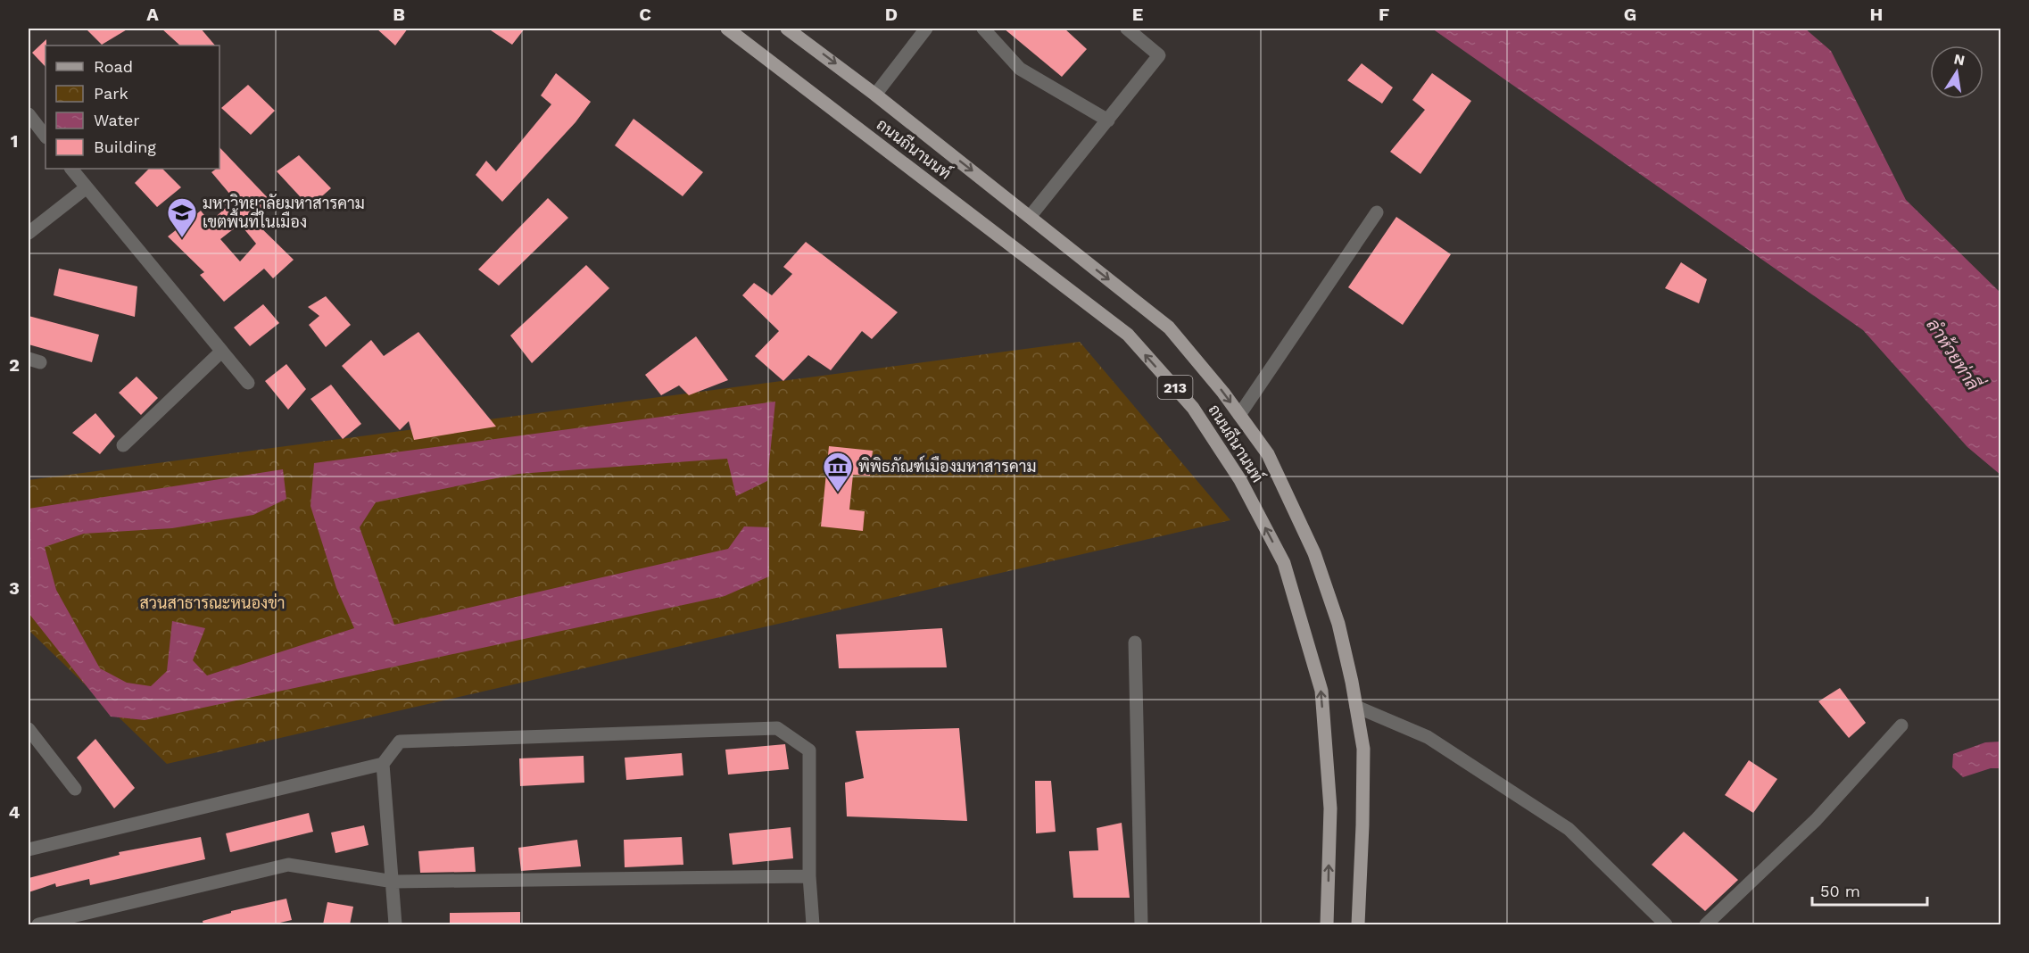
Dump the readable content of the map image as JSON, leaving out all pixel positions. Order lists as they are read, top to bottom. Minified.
{"streets":{"main road":["ถนนถีนานนท์","213"]},"water":["ลำห้วยท่าลี่"],"parks":["สวนสาธารณะหนองข่า"],"places":{"school or university":["มหาวิทยาลัยมหาสารคาม เขตพื้นที่ในเมือง"],"museum":["พิพิธภัณฑ์เมืองมหาสารคาม"]},"legend":["Road","Park","Water","Building"],"scale_bar":"50 m","north":"top","grid":{"columns":["A","B","C","D","E","F","G","H"],"rows":["1","2","3","4"]}}
